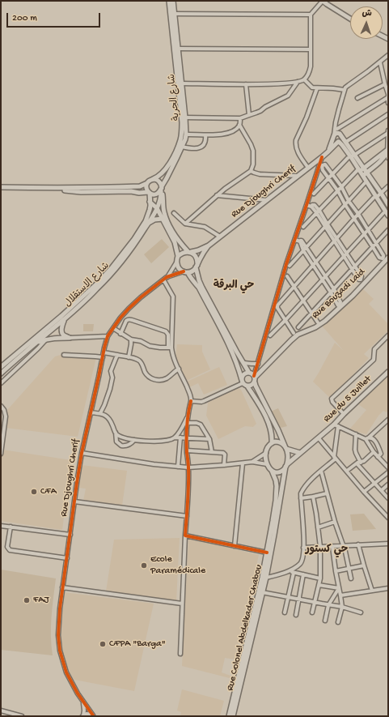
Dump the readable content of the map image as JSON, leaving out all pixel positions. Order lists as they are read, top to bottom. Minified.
{"streets":{"main road":["شارع الحرية","Rue Djoughri Cherif","شارع الاستقلال","Rue Bouzadi Laid","Rue du 5 Juillet","Rue Colonel Abdelkader Chabou"]},"crossings":[["شارع الحرية","شارع الاستقلال"],["Rue du 5 Juillet","Rue Colonel Abdelkader Chabou"]],"districts":["حي البرقة","حي كستور"],"places":["CFA","Ecole Paramédicale","FAJ","CFPA \"Barga\""],"scale_bar":"200 m","north":"top"}
